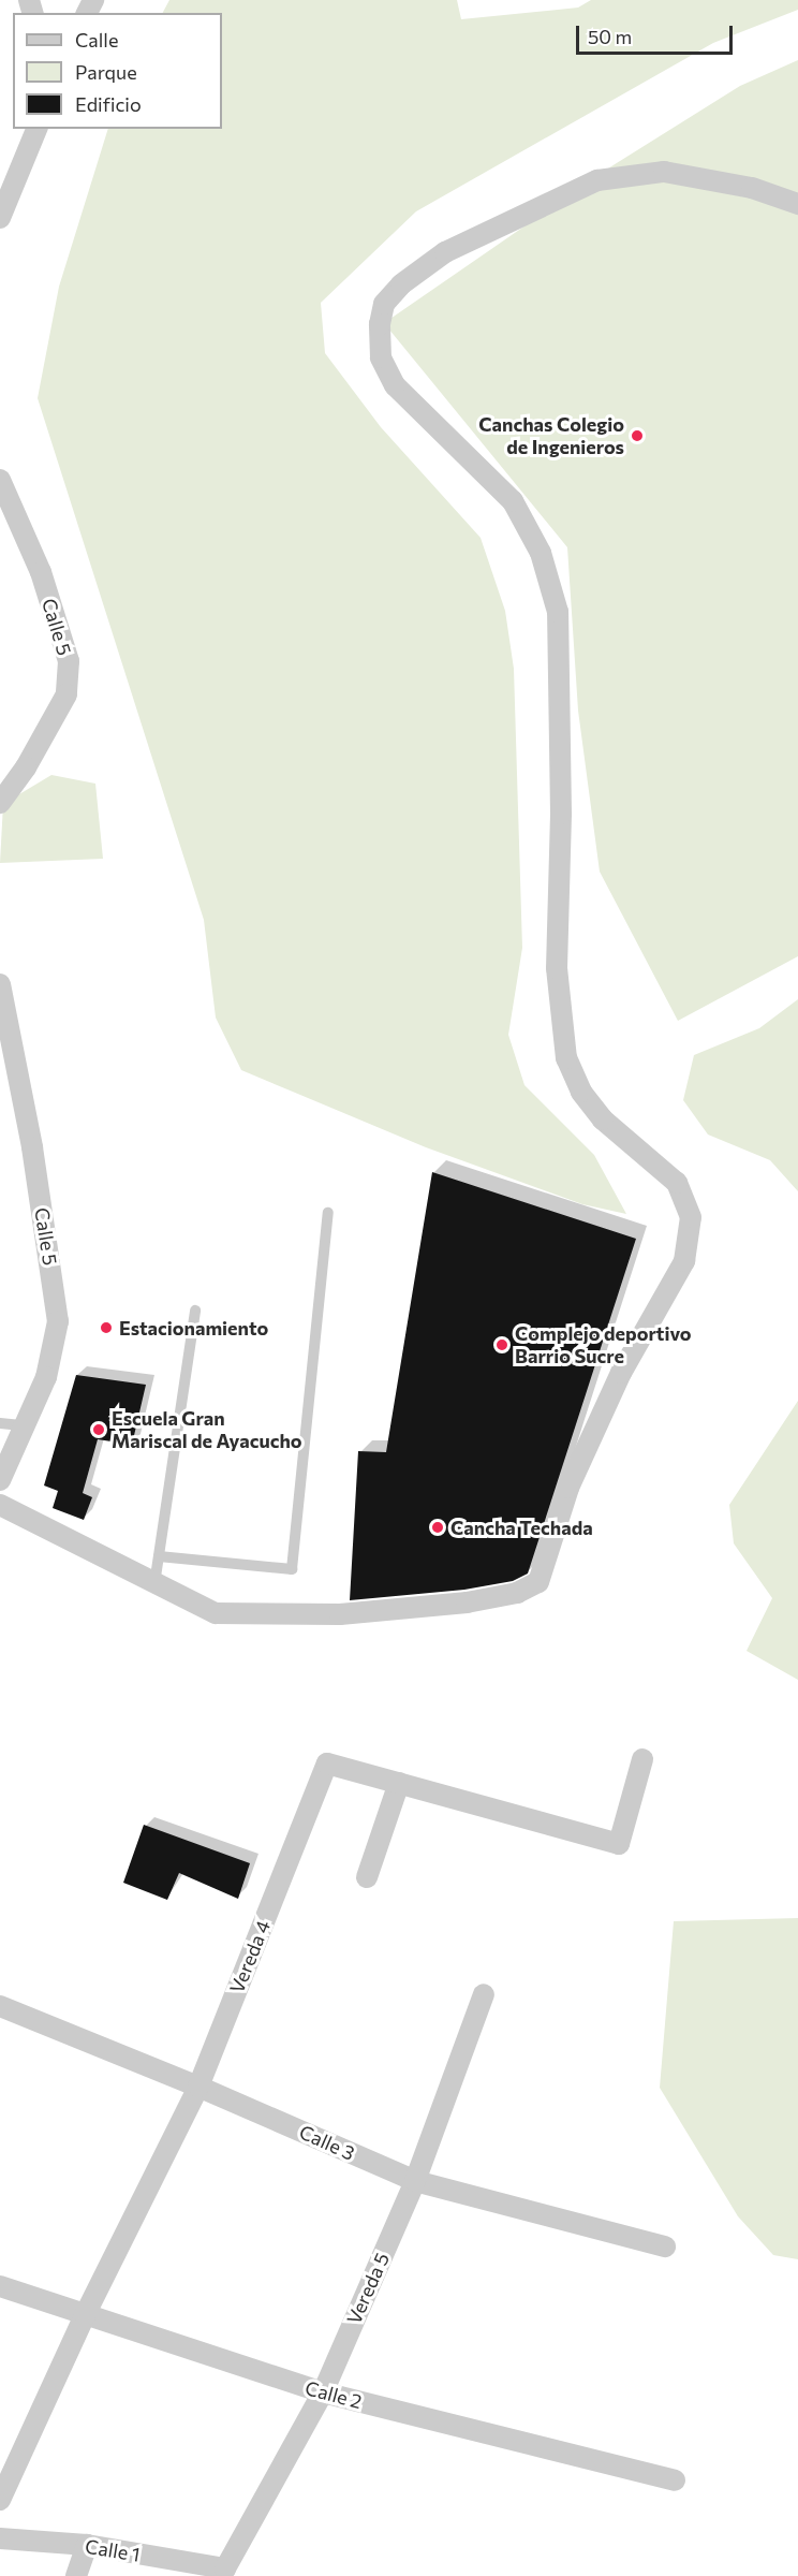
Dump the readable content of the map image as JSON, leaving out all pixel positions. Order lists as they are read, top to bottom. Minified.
{"streets":{"street":["Calle 5","Vereda 4","Calle 3","Vereda 5","Calle 2","Calle 1"]},"crossings":[["Vereda 4","Calle 3"],["Vereda 4","Calle 2"],["Calle 3","Vereda 5"],["Vereda 5","Calle 2"],["Vereda 5","Calle 1"]],"places":["Canchas Colegio de Ingenieros","Estacionamiento","Complejo deportivo Barrio Sucre","Escuela Gran Mariscal de Ayacucho","Cancha Techada"],"legend":["Calle","Parque","Edificio"],"scale_bar":"50 m"}
